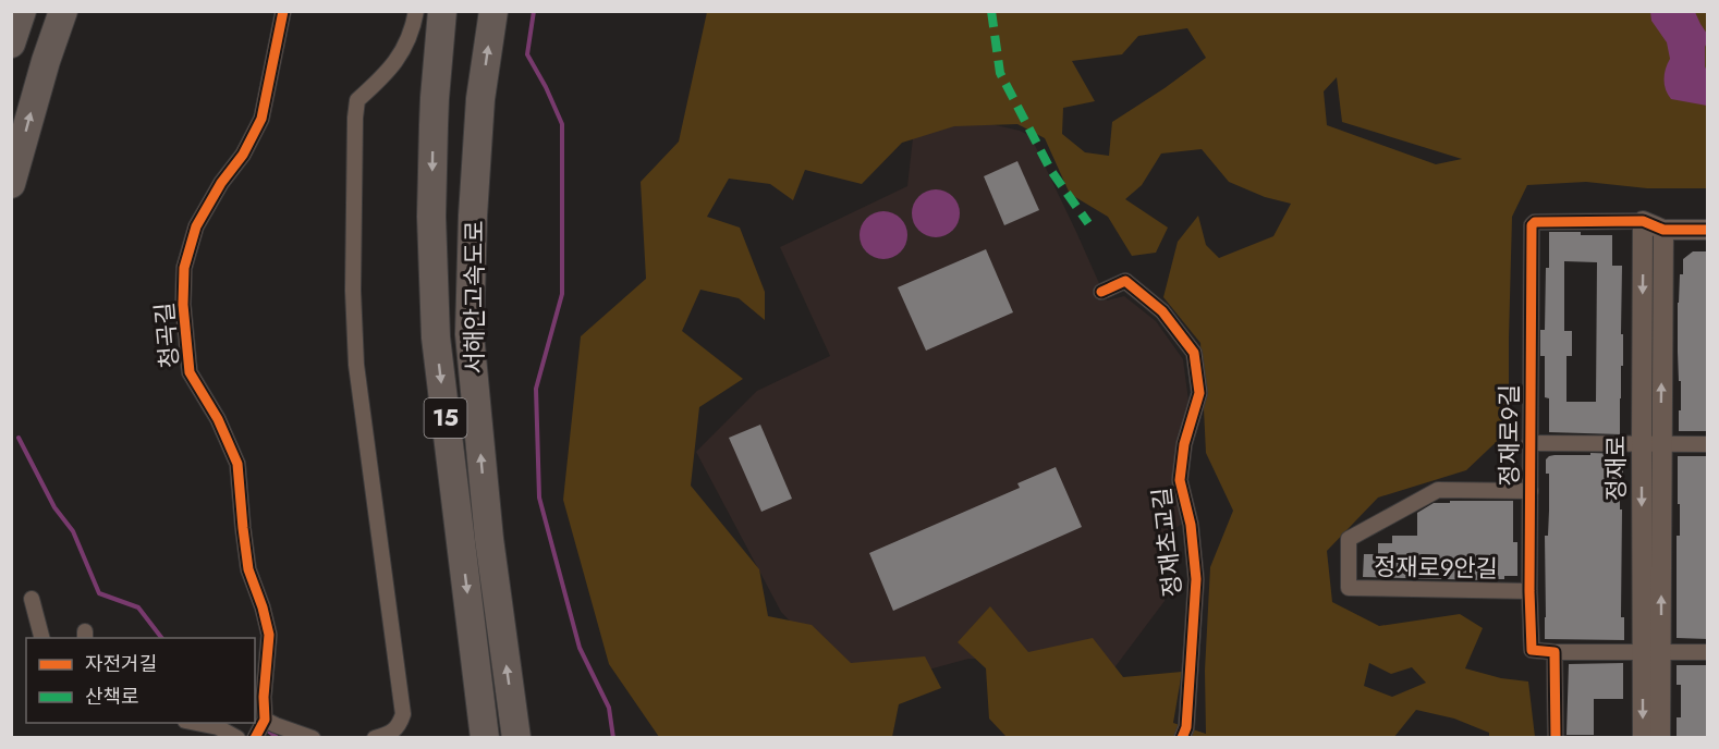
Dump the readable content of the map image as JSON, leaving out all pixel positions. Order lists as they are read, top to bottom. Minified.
{"streets":{"highway":["서해안고속도로","15"],"street":["청곡길","정재로9길","정재로","정재초교길","정재로9안길"]},"crossings":[["정재로9길","정재로"],["정재로9길","정재로9안길"]],"legend":["자전거길","산책로"]}
